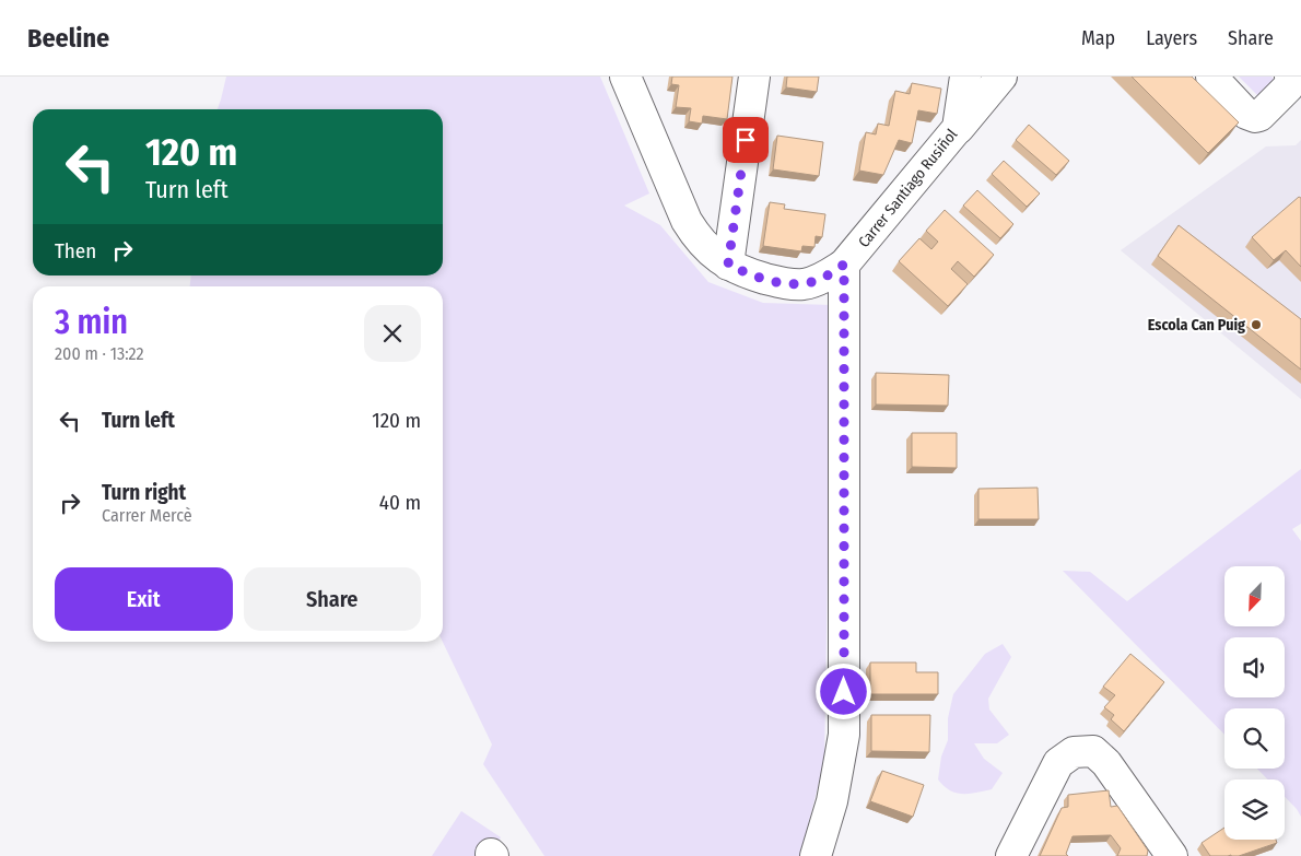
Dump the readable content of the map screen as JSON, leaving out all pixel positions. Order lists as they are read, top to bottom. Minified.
{"streets":{"street":["Carrer Santiago Rusiñol"]},"places":["Escola Can Puig"],"north":"bottom left","page":{"header":"Beeline","nav":["Map","Layers","Share"],"turn":["120 m","Turn left"],"then":"Then","heading":["3 min","200 m · 13:22"],"list":[{"name":"Turn left","value":"120 m"},{"name":"Turn right","note":"Carrer Mercè","value":"40 m"}],"buttons":["Exit","Share"]}}
